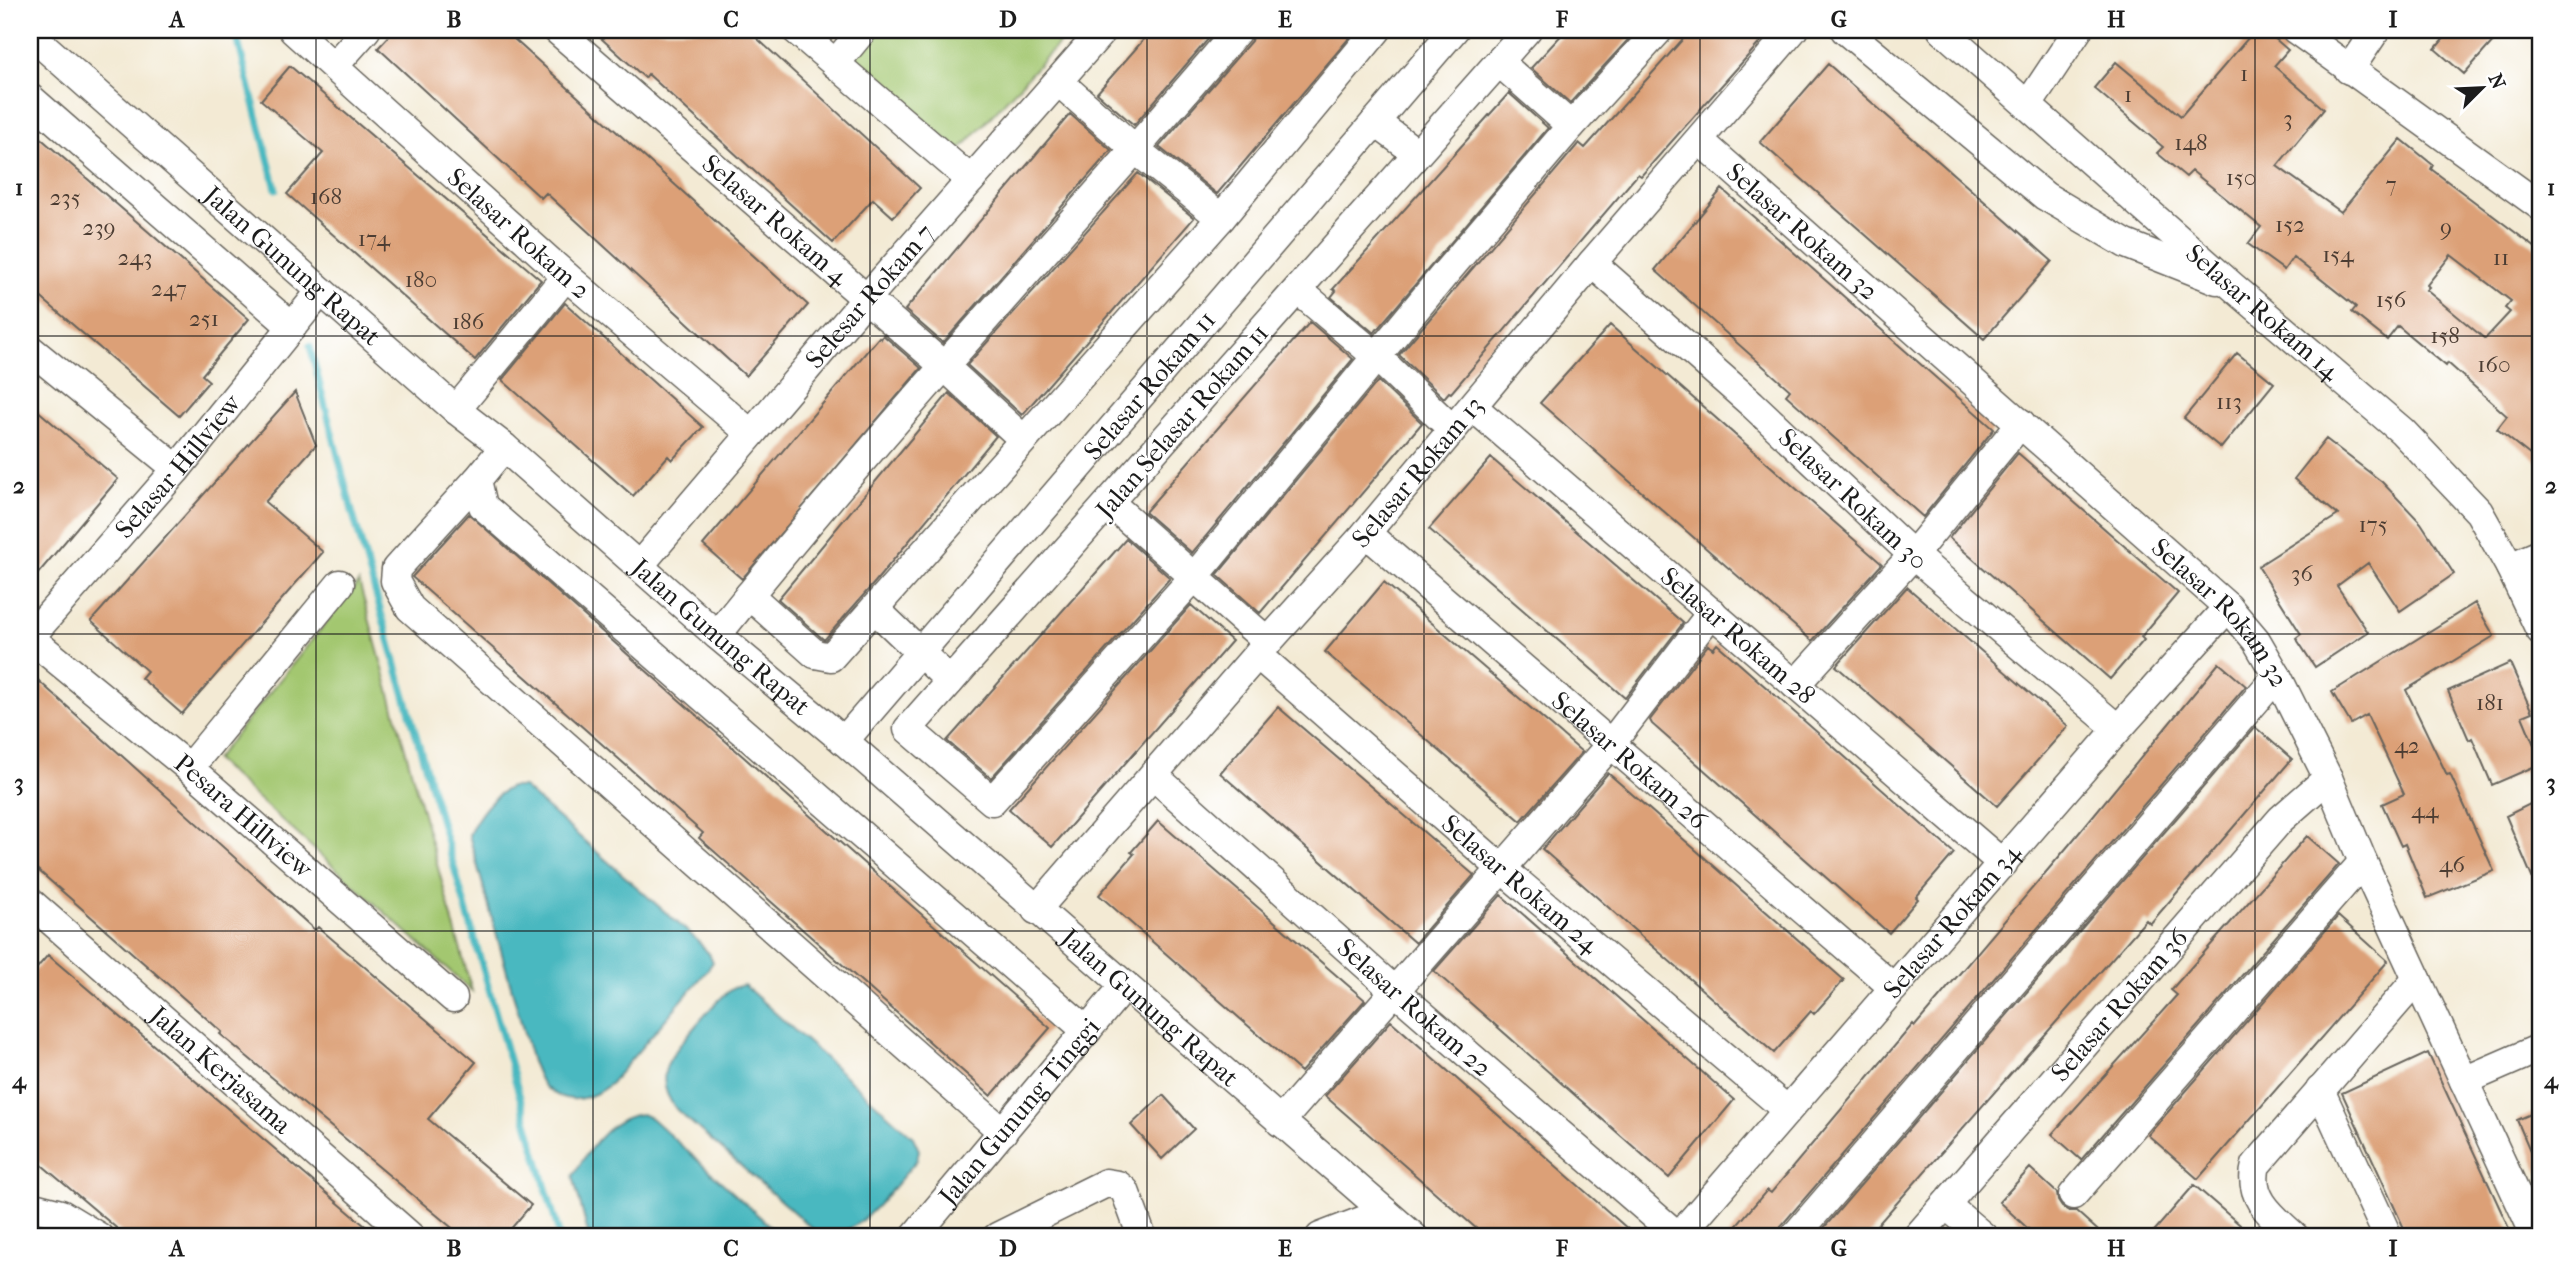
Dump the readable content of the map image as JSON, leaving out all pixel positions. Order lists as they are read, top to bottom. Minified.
{"streets":{"street":["Selasar Rokam 4","Selasar Rokam 32","Selasar Rokam 2","Jalan Gunung Rapat","Selesar Rokam 7","Selasar Rokam 14","Selasar Rokam 11","Jalan Selasar Rokam 11","Selasar Hillview","Selasar Rokam 13","Selasar Rokam 30","Selasar Rokam 28","Selasar Rokam 26","Pesara Hillview","Selasar Rokam 24","Selasar Rokam 34","Selasar Rokam 36","Selasar Rokam 22","Jalan Kerjasama","Jalan Gunung Tinggi"]},"crossings":[["Selasar Rokam 4","Selesar Rokam 7"],["Selasar Rokam 32","Selasar Rokam 13"],["Selasar Rokam 32","Selasar Rokam 34"],["Selasar Rokam 32","Selasar Rokam 36"],["Selasar Rokam 2","Selesar Rokam 7"],["Jalan Gunung Rapat","Selesar Rokam 7"],["Jalan Gunung Rapat","Selasar Rokam 11"],["Jalan Gunung Rapat","Selasar Hillview"],["Jalan Gunung Rapat","Selasar Rokam 13"],["Jalan Gunung Rapat","Jalan Gunung Tinggi"],["Jalan Selasar Rokam 11","Selasar Rokam 24"],["Selasar Hillview","Pesara Hillview"],["Selasar Rokam 13","Selasar Rokam 30"],["Selasar Rokam 13","Selasar Rokam 28"],["Selasar Rokam 13","Selasar Rokam 26"],["Selasar Rokam 13","Selasar Rokam 24"],["Selasar Rokam 13","Selasar Rokam 22"],["Selasar Rokam 30","Selasar Rokam 34"],["Selasar Rokam 28","Selasar Rokam 34"],["Selasar Rokam 26","Selasar Rokam 34"],["Selasar Rokam 24","Selasar Rokam 34"],["Selasar Rokam 34","Selasar Rokam 22"]],"house_numbers":["1","1","3","148","150","7","168","235","152","239","9","174","154","243","11","180","247","156","251","186","158","160","113","175","36","181","42","44","46"],"north":"top right","grid":{"columns":["A","B","C","D","E","F","G","H","I"],"rows":["1","2","3","4"]}}
